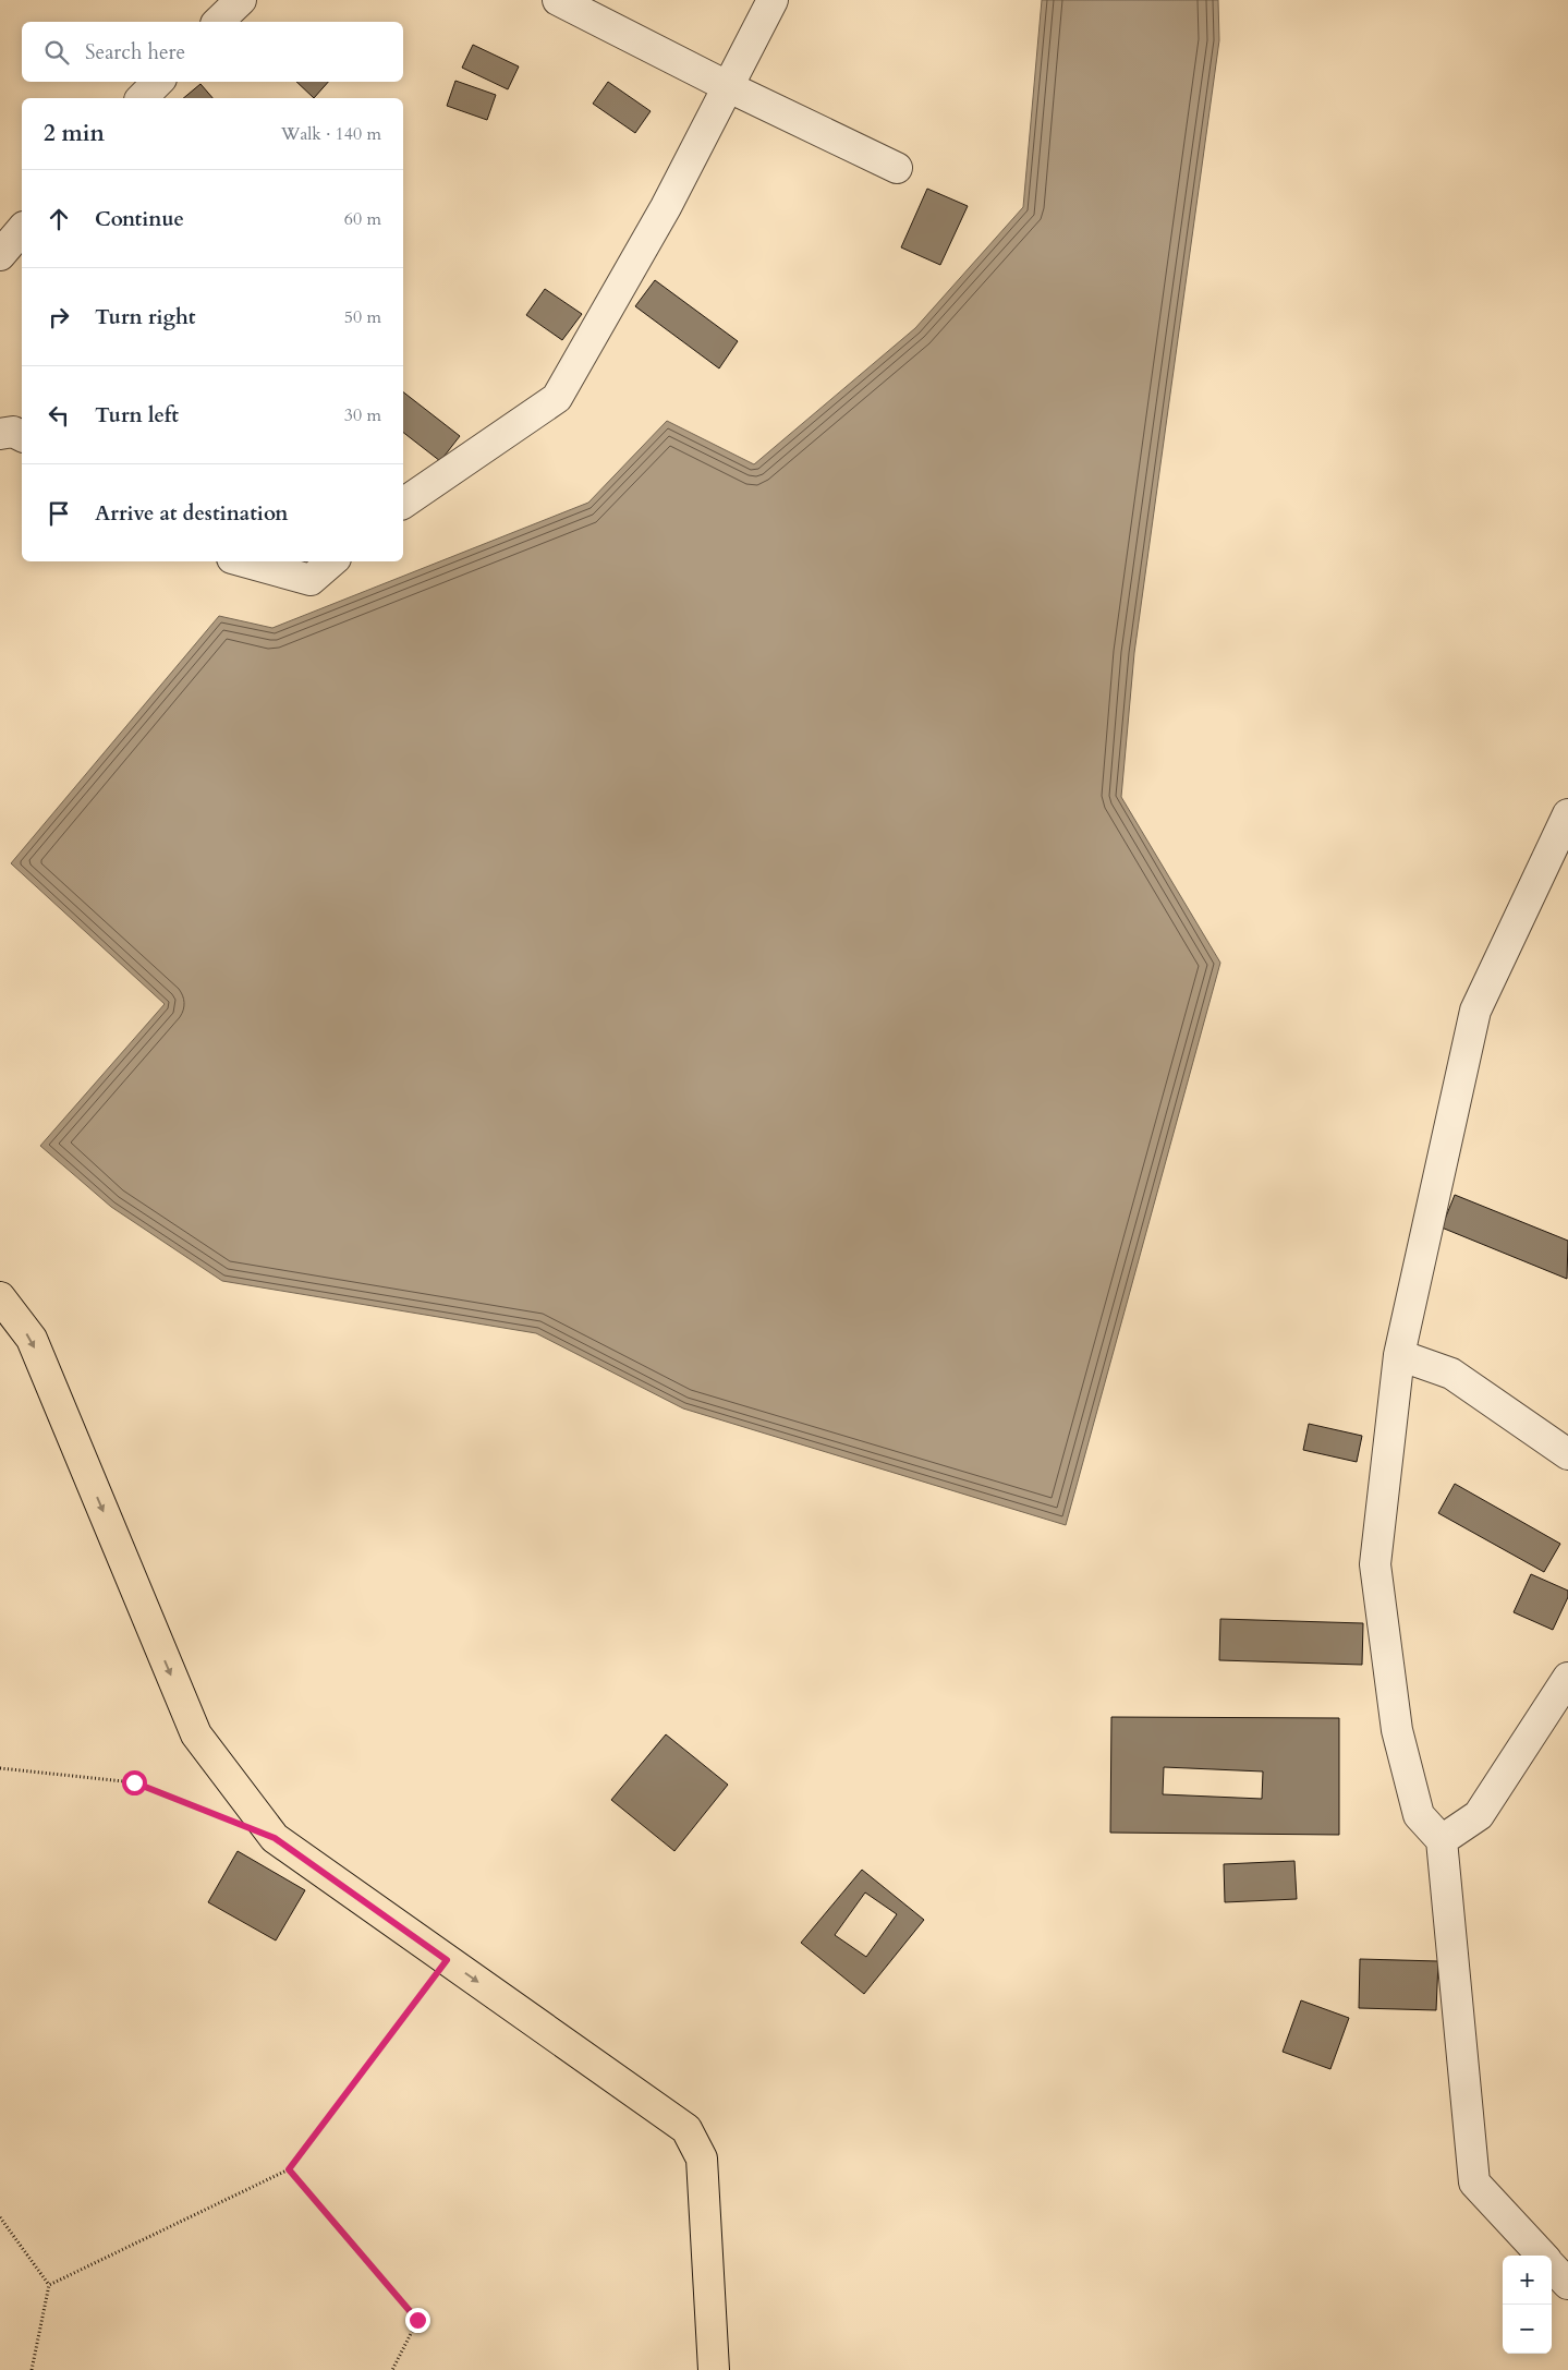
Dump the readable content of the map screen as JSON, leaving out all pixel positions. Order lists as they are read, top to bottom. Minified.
{"page":{"search":"Search here","heading":["2 min","Walk · 140 m"],"list":[["Continue","60 m"],["Turn right","50 m"],["Turn left","30 m"],"Arrive at destination"],"map_buttons":["+","−"]}}
